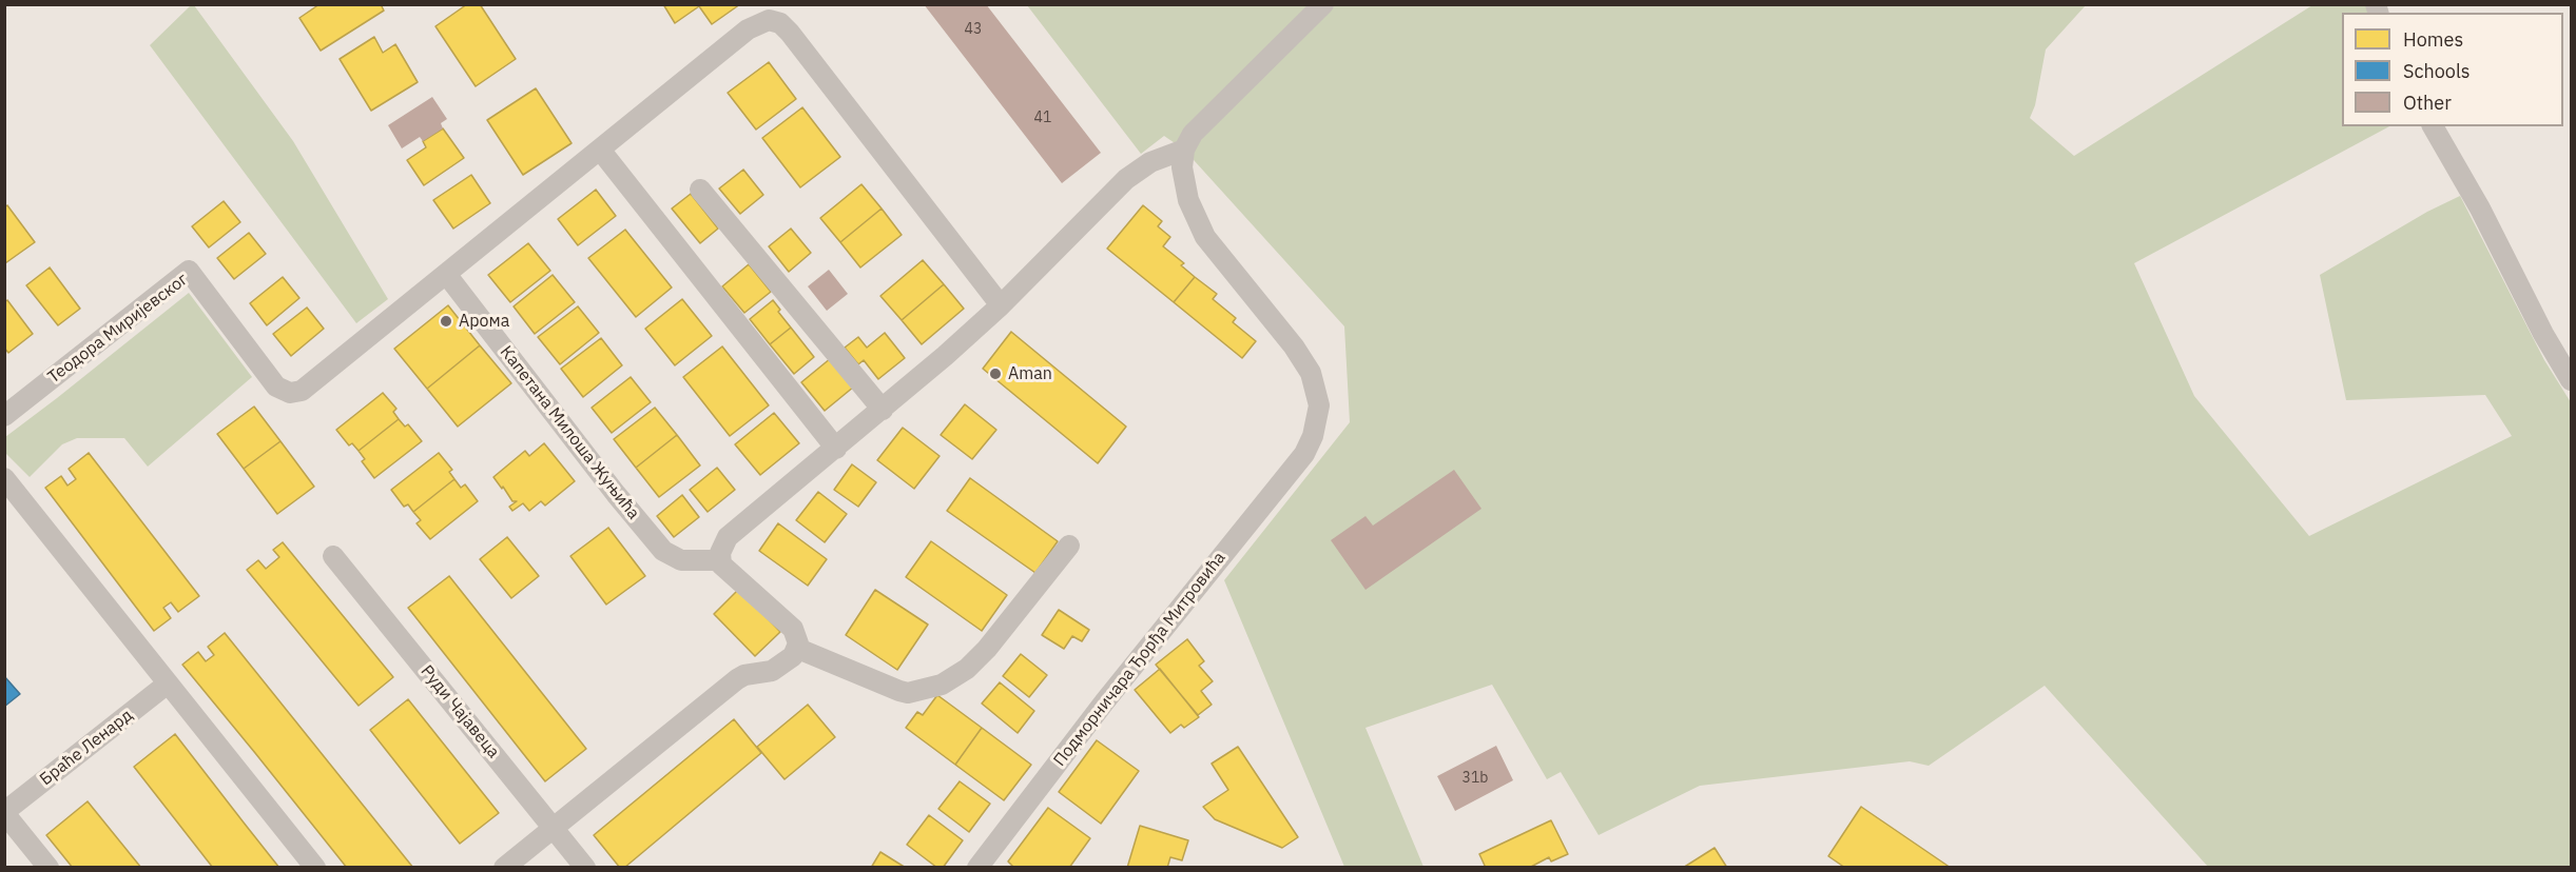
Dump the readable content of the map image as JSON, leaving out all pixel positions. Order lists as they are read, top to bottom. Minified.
{"streets":{"street":["Теодора Миријевског","Капетана Милоша Жуњића","Подморничара Ђорђа Митровића","Руди Чајавеца","Браће Ленард"]},"crossings":[["Теодора Миријевског","Капетана Милоша Жуњића"]],"places":["Арома","Aman"],"house_numbers":["43","41","31b"],"legend":["Homes","Schools","Other"]}
